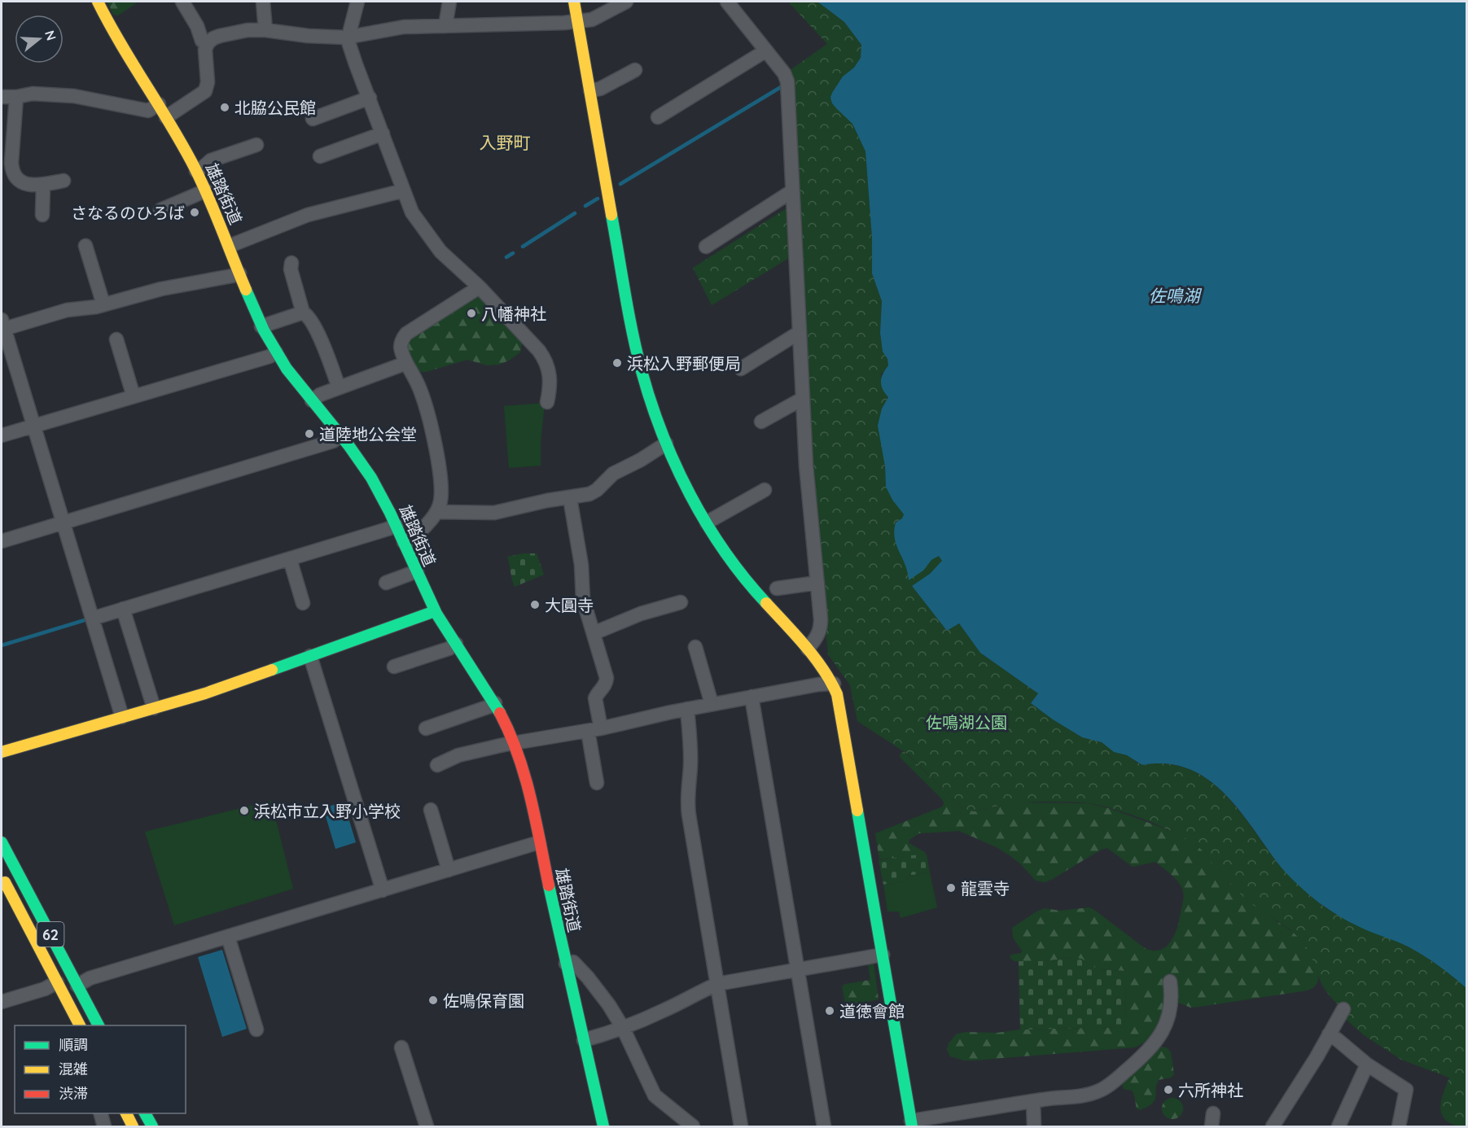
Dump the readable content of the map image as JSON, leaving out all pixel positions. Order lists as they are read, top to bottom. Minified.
{"streets":{"street":["雄踏街道","62"]},"districts":["入野町"],"water":["佐鳴湖"],"parks":["佐鳴湖公園"],"places":["北脇公民館","さなるのひろば","八幡神社","浜松入野郵便局","道陸地公会堂","大圓寺","浜松市立入野小学校","龍雲寺","佐鳴保育園","道徳會館","六所神社"],"legend":["順調","混雑","渋滞"],"north":"right"}
